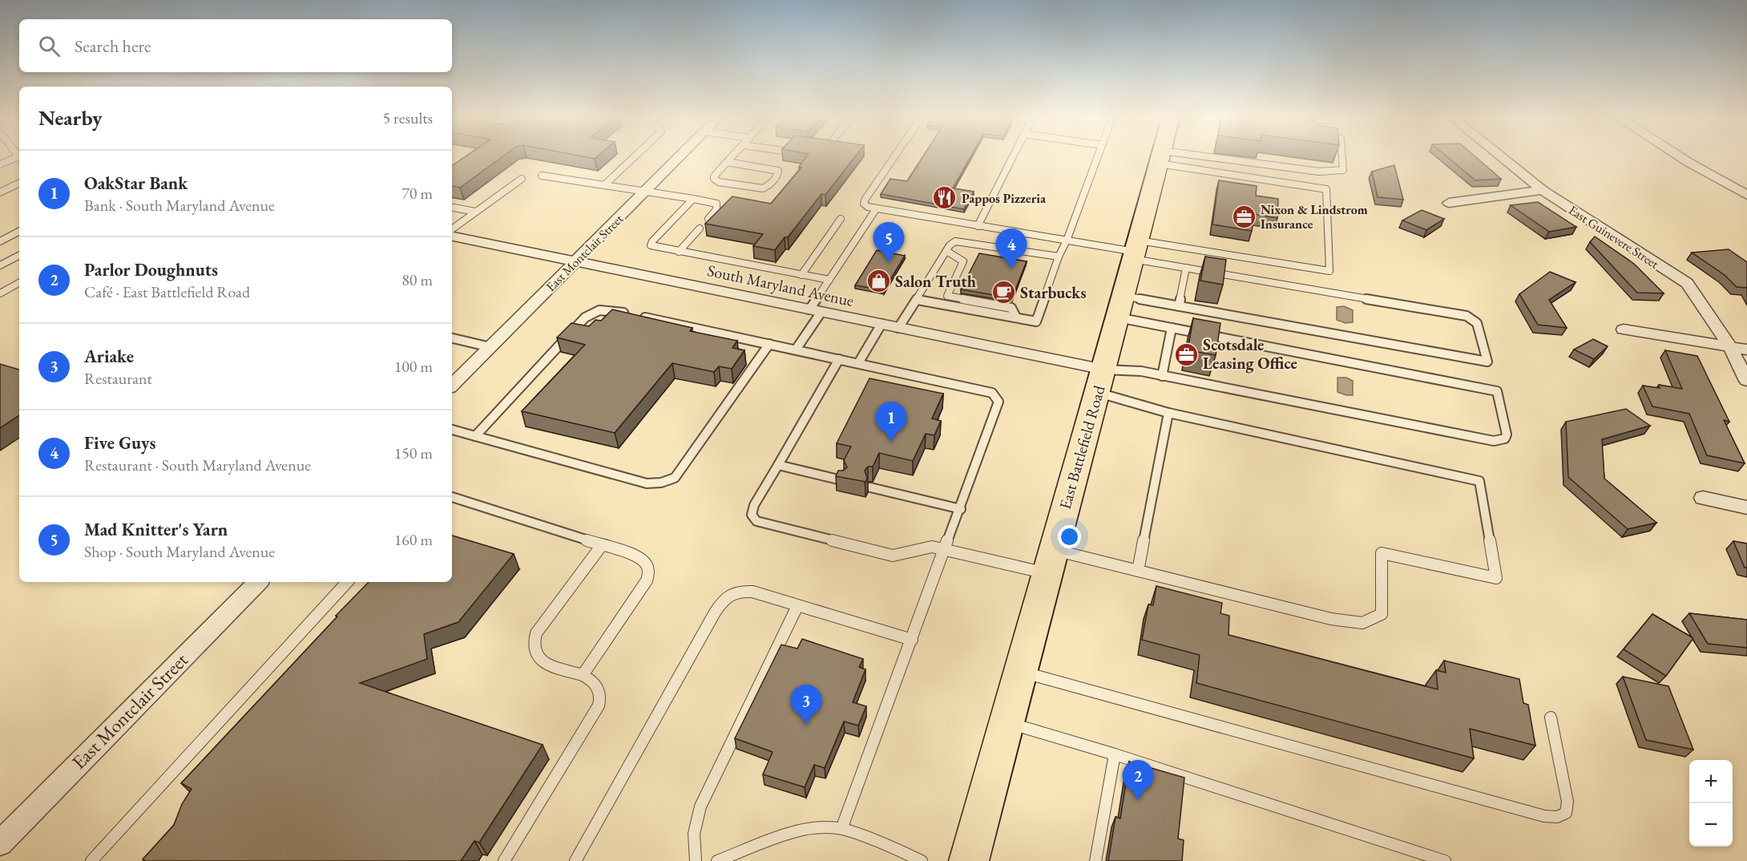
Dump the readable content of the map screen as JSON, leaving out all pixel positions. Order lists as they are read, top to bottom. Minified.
{"streets":{"main road":["East Battlefield Road"],"street":["East Guinevere Street","East Montclair Street","South Maryland Avenue"]},"crossings":[["East Montclair Street","South Maryland Avenue"],["South Maryland Avenue","East Battlefield Road"]],"places":{"restaurant":["Pappos Pizzeria"],"office":["Nixon & Lindstrom Insurance","Scotsdale Leasing Office"],"shop":["Salon Truth"],"cafe":["Starbucks"]},"page":{"search":"Search here","heading":["Nearby","5 results"],"list":[{"mark":"1","name":"OakStar Bank","note":"Bank · South Maryland Avenue","value":"70 m"},{"mark":"2","name":"Parlor Doughnuts","note":"Café · East Battlefield Road","value":"80 m"},{"mark":"3","name":"Ariake","note":"Restaurant","value":"100 m"},{"mark":"4","name":"Five Guys","note":"Restaurant · South Maryland Avenue","value":"150 m"},{"mark":"5","name":"Mad Knitter's Yarn","note":"Shop · South Maryland Avenue","value":"160 m"}],"pins":["5","4","1","3","2"],"map_buttons":["+","−"]}}
